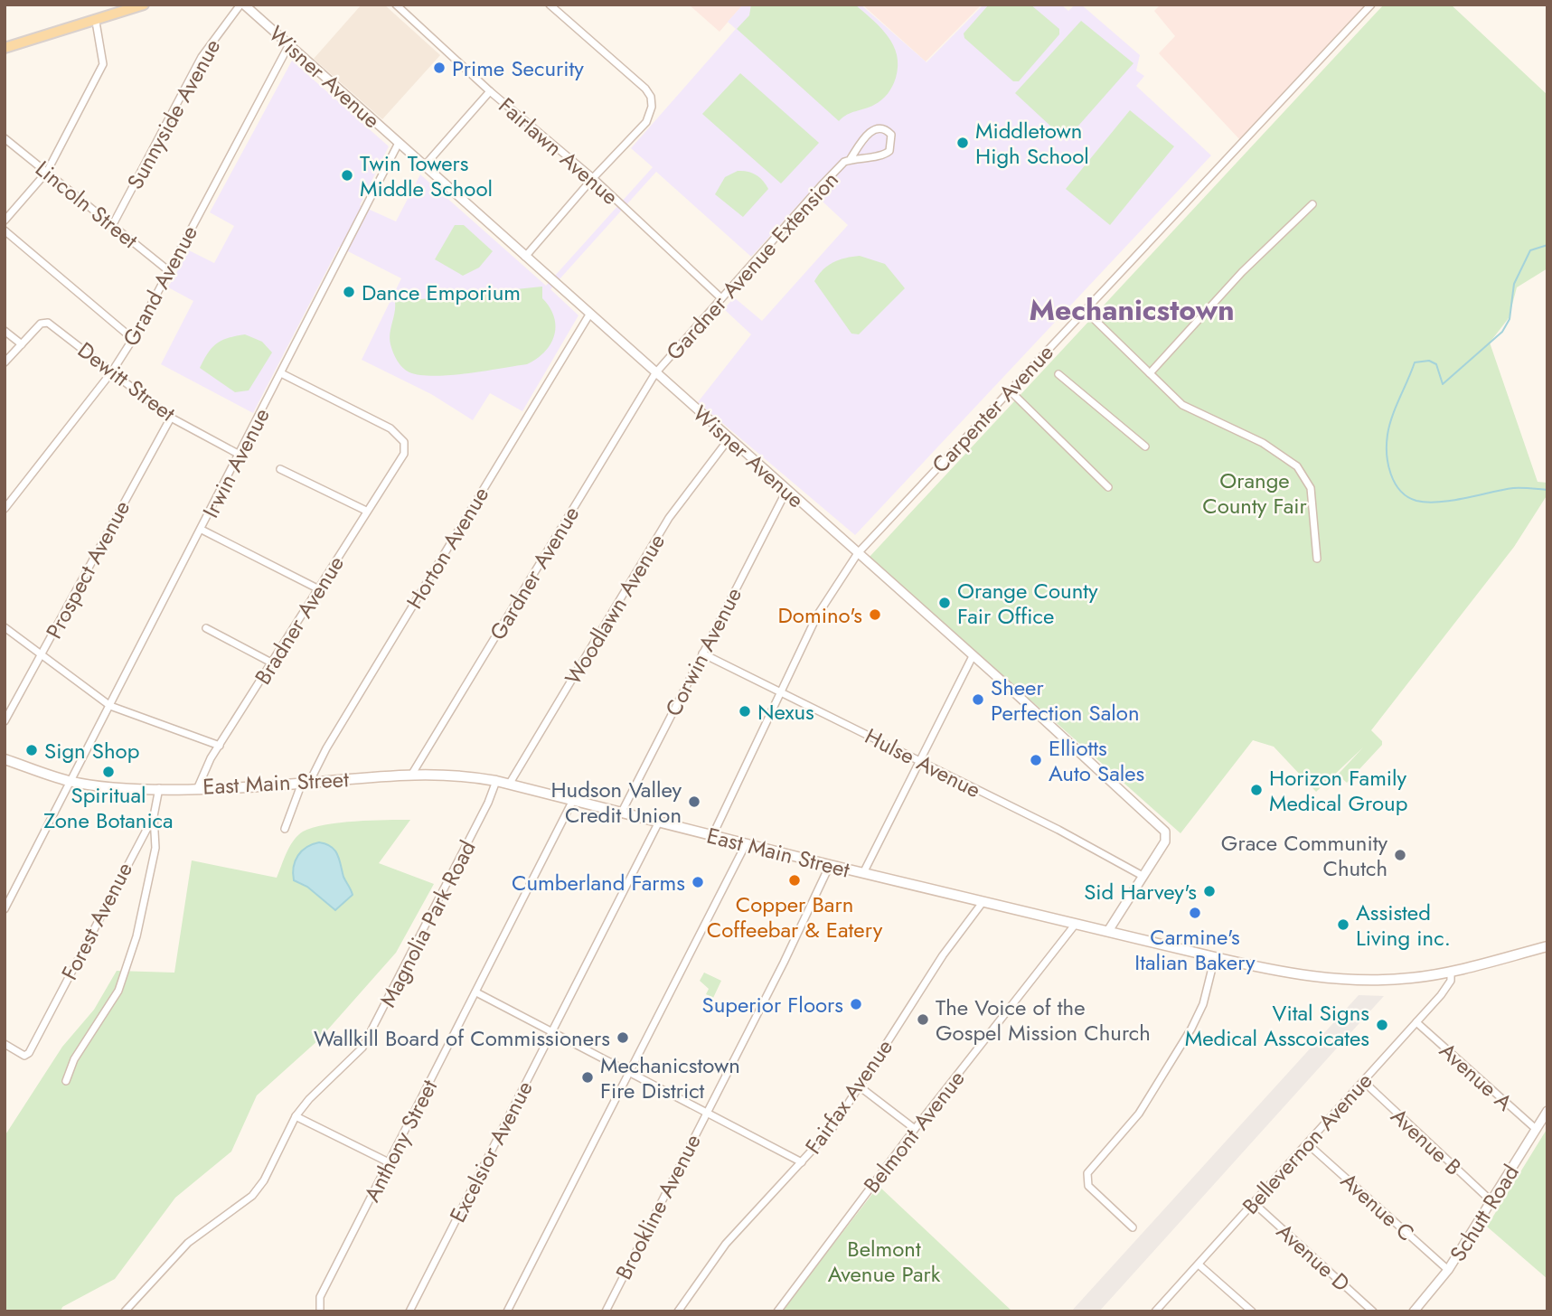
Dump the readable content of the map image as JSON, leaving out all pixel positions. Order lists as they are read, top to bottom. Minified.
{"streets":{"main road":["East Main Street"],"street":["Wisner Avenue","Sunnyside Avenue","Fairlawn Avenue","Lincoln Street","Gardner Avenue Extension","Grand Avenue","Dewitt Street","Carpenter Avenue","Irwin Avenue","Horton Avenue","Prospect Avenue","Gardner Avenue","Woodlawn Avenue","Bradner Avenue","Corwin Avenue","Hulse Avenue","Forest Avenue","Magnolia Park Road","Avenue A","Fairfax Avenue","Belmont Avenue","Anthony Street","Avenue B","Bellevernon Avenue","Excelsior Avenue","Brookline Avenue","Avenue C","Schutt Road","Avenue D"]},"crossings":[["Wisner Avenue","Sunnyside Avenue"],["Wisner Avenue","Gardner Avenue Extension"],["Wisner Avenue","Grand Avenue"],["Wisner Avenue","Carpenter Avenue"],["Wisner Avenue","Irwin Avenue"],["Wisner Avenue","Horton Avenue"],["Wisner Avenue","Gardner Avenue"],["Wisner Avenue","Woodlawn Avenue"],["Wisner Avenue","Corwin Avenue"],["Wisner Avenue","Hulse Avenue"],["Wisner Avenue","East Main Street"],["Sunnyside Avenue","Lincoln Street"],["Fairlawn Avenue","Gardner Avenue Extension"],["Lincoln Street","Grand Avenue"],["Gardner Avenue Extension","Gardner Avenue"],["Grand Avenue","Dewitt Street"],["Dewitt Street","Irwin Avenue"],["Dewitt Street","Prospect Avenue"],["Carpenter Avenue","Hulse Avenue"],["Carpenter Avenue","East Main Street"],["Irwin Avenue","Bradner Avenue"],["Irwin Avenue","East Main Street"],["Horton Avenue","East Main Street"],["Gardner Avenue","East Main Street"],["Woodlawn Avenue","East Main Street"],["Bradner Avenue","East Main Street"],["Corwin Avenue","Hulse Avenue"],["Corwin Avenue","East Main Street"],["East Main Street","Forest Avenue"],["East Main Street","Magnolia Park Road"],["East Main Street","Fairfax Avenue"],["East Main Street","Belmont Avenue"],["East Main Street","Anthony Street"],["East Main Street","Bellevernon Avenue"],["East Main Street","Excelsior Avenue"],["East Main Street","Brookline Avenue"],["Avenue A","Bellevernon Avenue"],["Avenue A","Schutt Road"],["Avenue B","Bellevernon Avenue"],["Avenue B","Schutt Road"],["Bellevernon Avenue","Avenue C"],["Bellevernon Avenue","Avenue D"],["Avenue C","Schutt Road"]],"districts":["Mechanicstown"],"parks":["Orange County Fair","Belmont Avenue Park"],"places":["Prime Security","Middletown High School","Twin Towers Middle School","Dance Emporium","Orange County Fair Office","Domino's","Sheer Perfection Salon","Nexus","Sign Shop","Elliotts Auto Sales","Spiritual Zone Botanica","Horizon Family Medical Group","Hudson Valley Credit Union","Grace Community Chutch","Copper Barn Coffeebar & Eatery","Cumberland Farms","Sid Harvey's","Carmine's Italian Bakery","Assisted Living inc.","Superior Floors","The Voice of the Gospel Mission Church","Vital Signs Medical Asscoicates","Wallkill Board of Commissioners","Mechanicstown Fire District"]}
